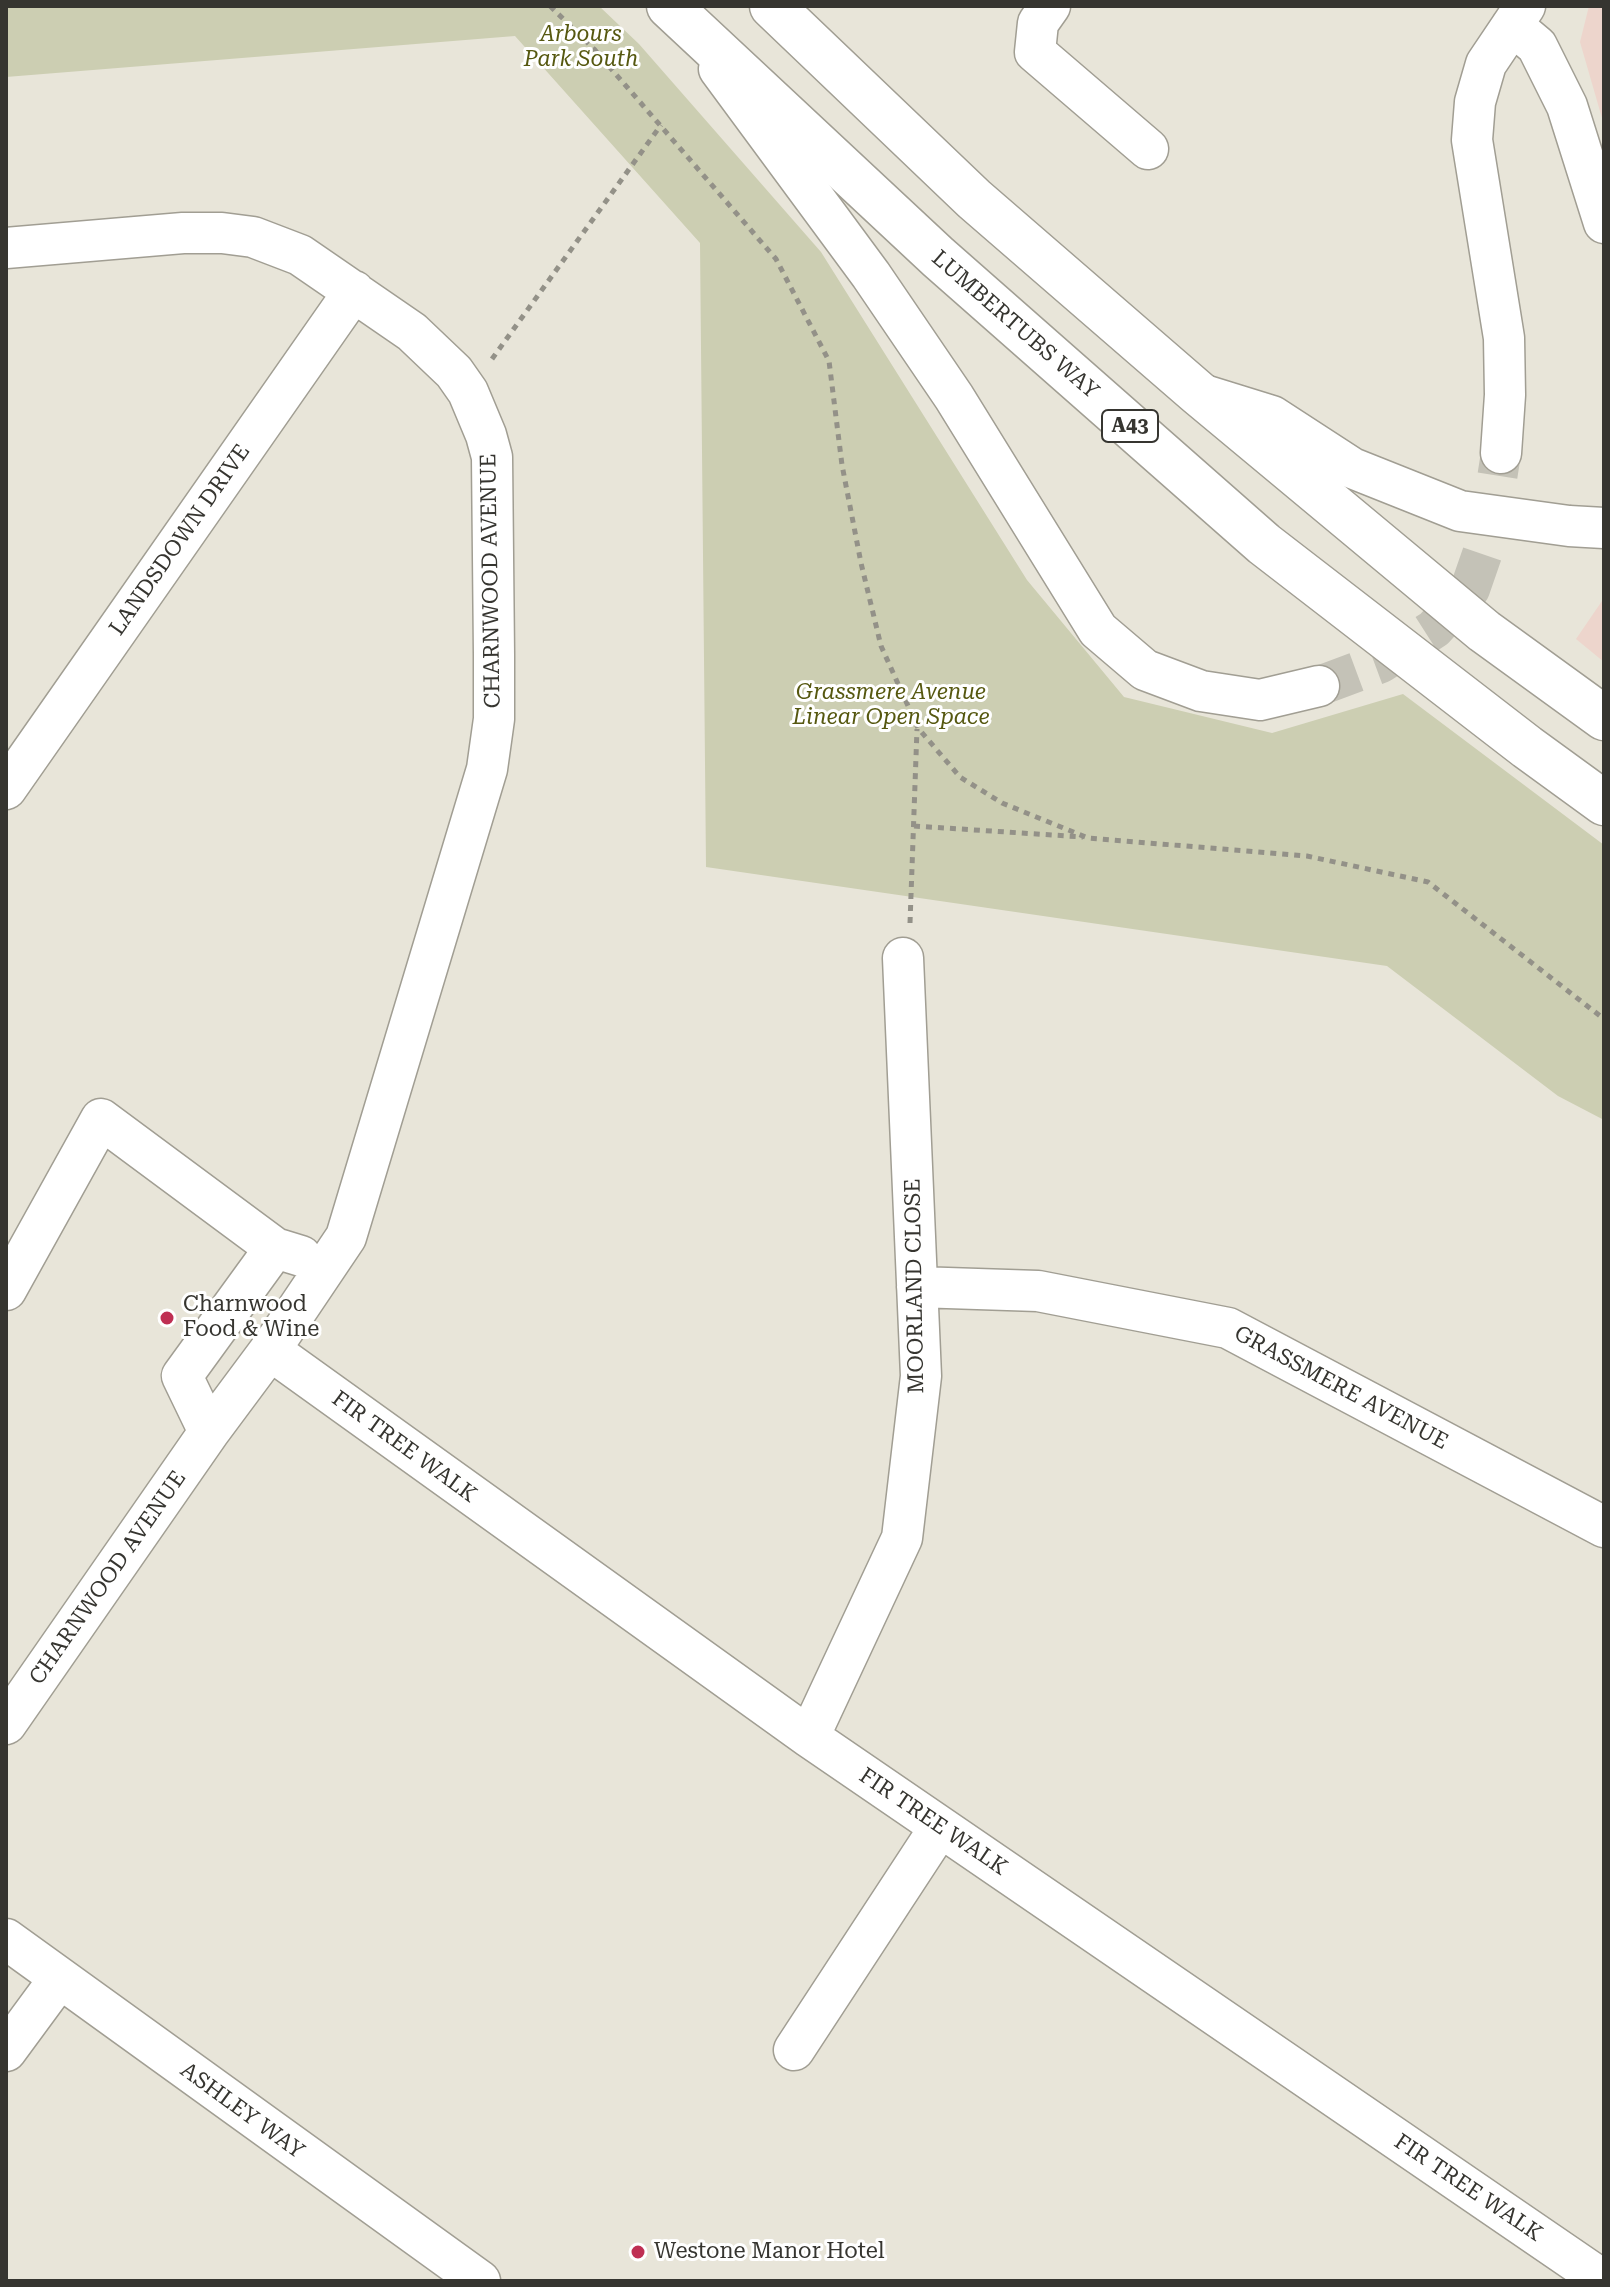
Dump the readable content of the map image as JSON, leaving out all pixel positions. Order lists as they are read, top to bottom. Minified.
{"streets":{"highway":["LUMBERTUBS WAY","A43"],"street":["LANDSDOWN DRIVE","CHARNWOOD AVENUE","MOORLAND CLOSE","GRASSMERE AVENUE","FIR TREE WALK","ASHLEY WAY"]},"crossings":[["LANDSDOWN DRIVE","CHARNWOOD AVENUE"],["CHARNWOOD AVENUE","FIR TREE WALK"],["MOORLAND CLOSE","GRASSMERE AVENUE"],["MOORLAND CLOSE","FIR TREE WALK"]],"parks":["Arbours Park South","Grassmere Avenue Linear Open Space"],"places":["Charnwood Food & Wine","Westone Manor Hotel"]}
